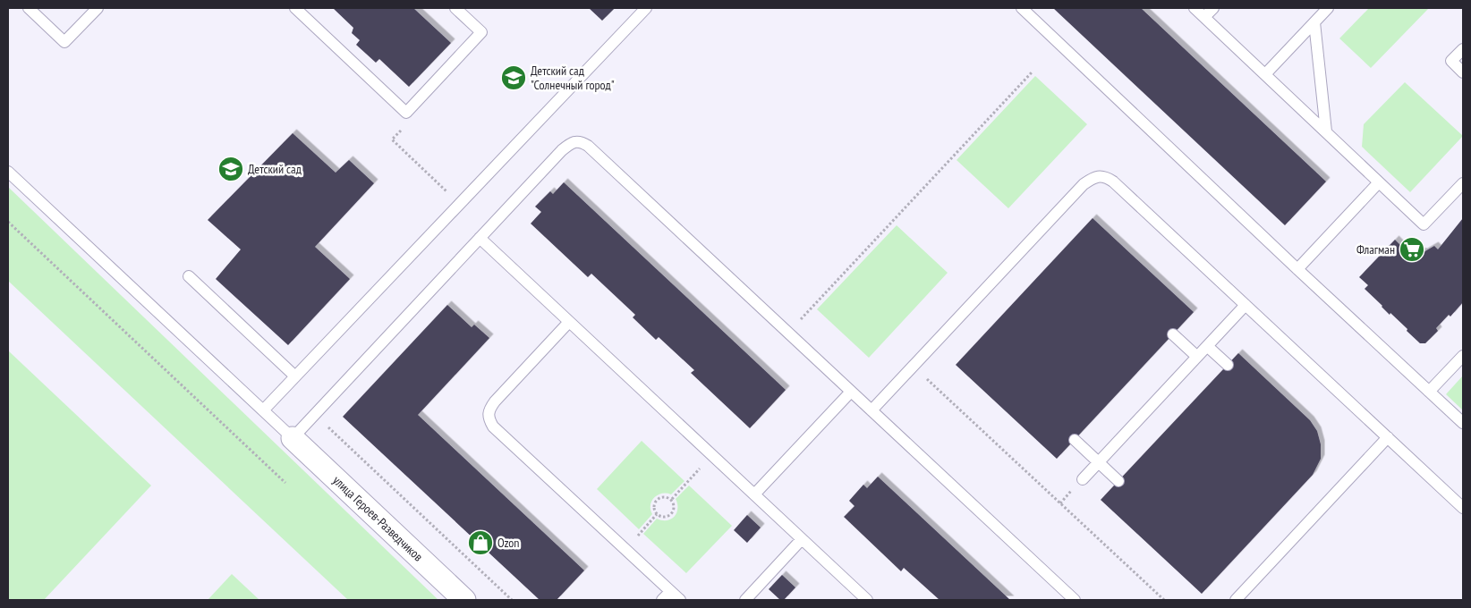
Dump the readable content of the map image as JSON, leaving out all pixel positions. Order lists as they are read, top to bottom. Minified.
{"streets":{"street":["улица Героев-Разведчиков"]},"places":{"school or university":["Детский сад \"Солнечный город\"","Детский сад"],"supermarket":["Флагман"],"shop":["Ozon"]}}
